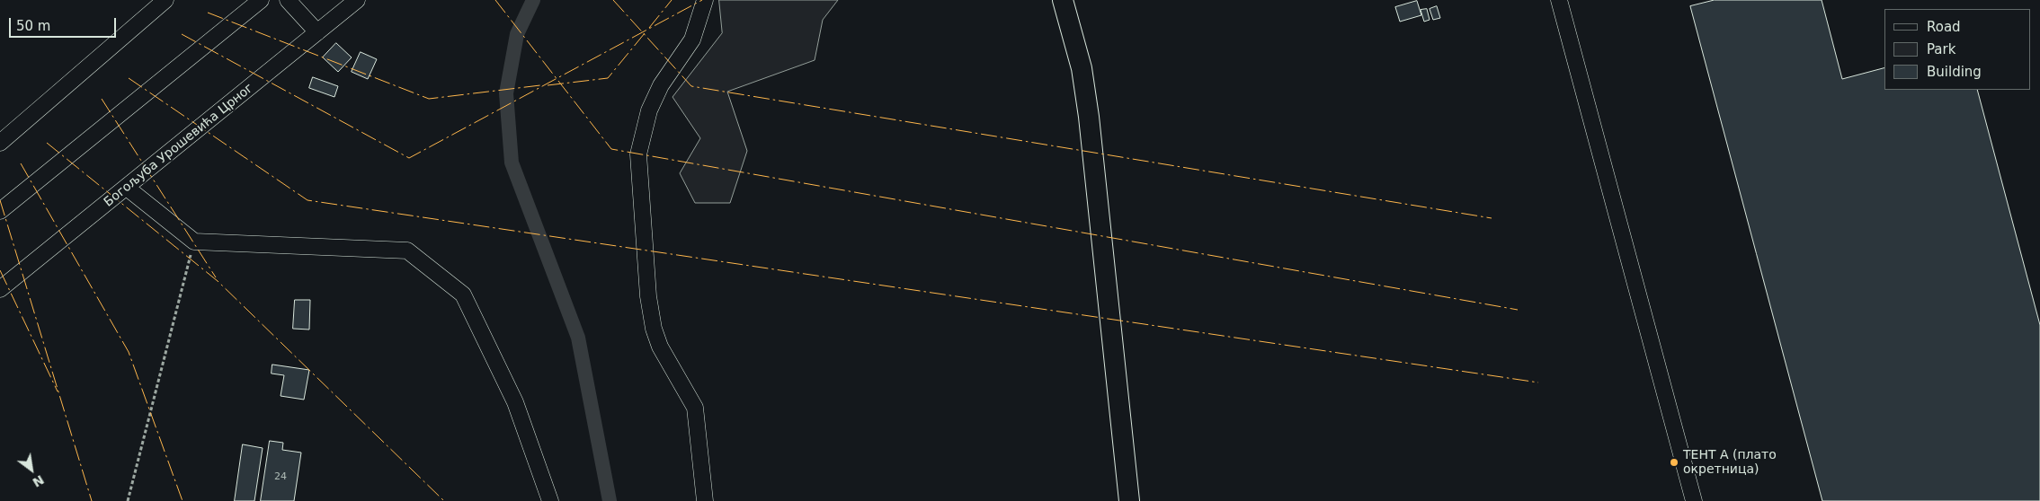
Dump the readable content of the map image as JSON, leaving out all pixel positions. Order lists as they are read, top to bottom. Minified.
{"streets":{"street":["Богољуба Урошевића Црног"]},"places":["ТЕНТ А (плато окретница)"],"house_numbers":["24"],"legend":["Road","Park","Building"],"scale_bar":"50 m","north":"bottom right"}
